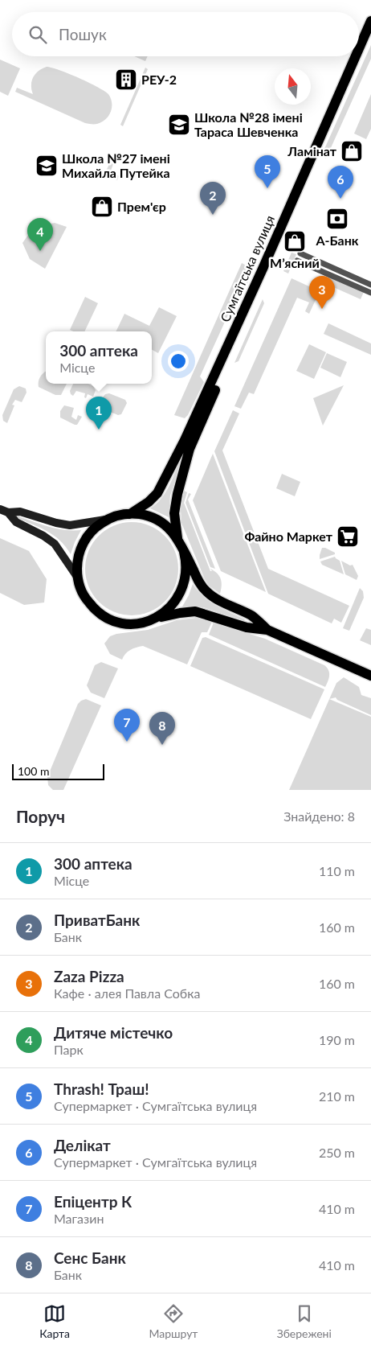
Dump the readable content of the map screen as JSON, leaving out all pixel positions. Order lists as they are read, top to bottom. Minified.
{"streets":{"main road":["Сумгаїтська вулиця"]},"places":{"building":["РЕУ-2"],"school or university":["Школа №28 імені Тараса Шевченка","Школа №27 імені Михайла Путейка"],"shop":["Ламінат","Прем'єр","М’ясний"],"bank":["А-Банк"],"supermarket":["Файно Маркет"]},"scale_bar":"100 m","north":"top","page":{"search":"Пошук","pins":["5","6","2","4","3","1","7","8"],"popup":["300 аптека","Місце"],"scale":"100 m","heading":["Поруч","Знайдено: 8"],"list":[{"mark":"1","name":"300 аптека","note":"Місце","value":"110 m"},{"mark":"2","name":"ПриватБанк","note":"Банк","value":"160 m"},{"mark":"3","name":"Zaza Pizza","note":"Кафе · алея Павла Собка","value":"160 m"},{"mark":"4","name":"Дитяче містечко","note":"Парк","value":"190 m"},{"mark":"5","name":"Thrash! Траш!","note":"Супермаркет · Сумгаїтська вулиця","value":"210 m"},{"mark":"6","name":"Делікат","note":"Супермаркет · Сумгаїтська вулиця","value":"250 m"},{"mark":"7","name":"Епіцентр К","note":"Магазин","value":"410 m"},{"mark":"8","name":"Сенс Банк","note":"Банк","value":"410 m"}],"nav":["Карта","Маршрут","Збережені"]}}
